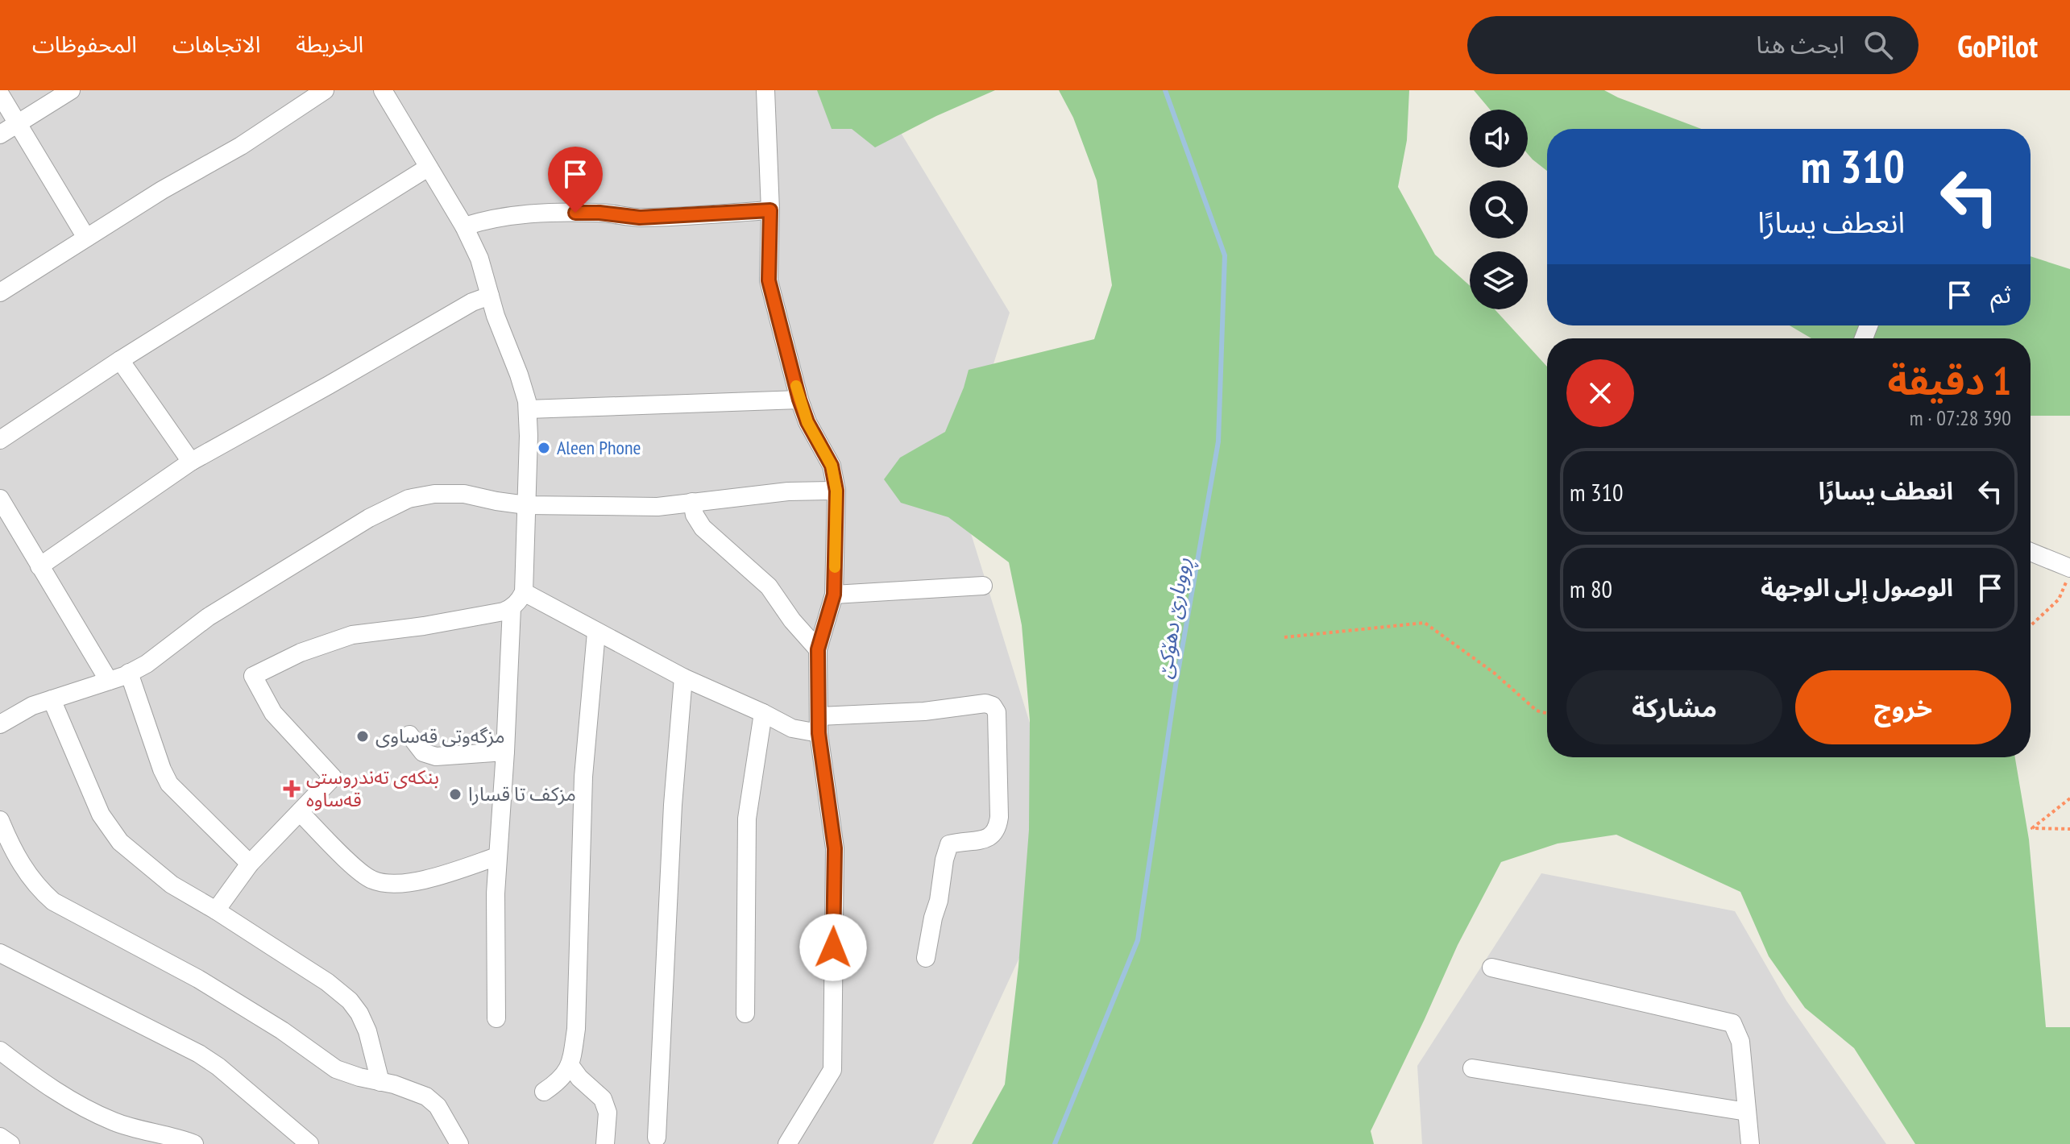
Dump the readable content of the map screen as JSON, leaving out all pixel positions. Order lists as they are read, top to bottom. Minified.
{"water":["ڕووبارێ دهۆكێ"],"places":{"other":["Aleen Phone","مزگەوتی قەساوی","مزكف تا قسارا"],"health":["بنکەی تەندروستی قەساوە"]},"page":{"header":"GoPilot","search":"ابحث هنا","nav":["الخريطة","الاتجاهات","المحفوظات"],"turn":["310 m","انعطف يسارًا"],"then":"ثم","heading":["1 دقيقة","390 m · 07:28"],"list":[{"name":"انعطف يسارًا","value":"310 m"},{"name":"الوصول إلى الوجهة","value":"80 m"}],"buttons":["خروج","مشاركة"]}}
